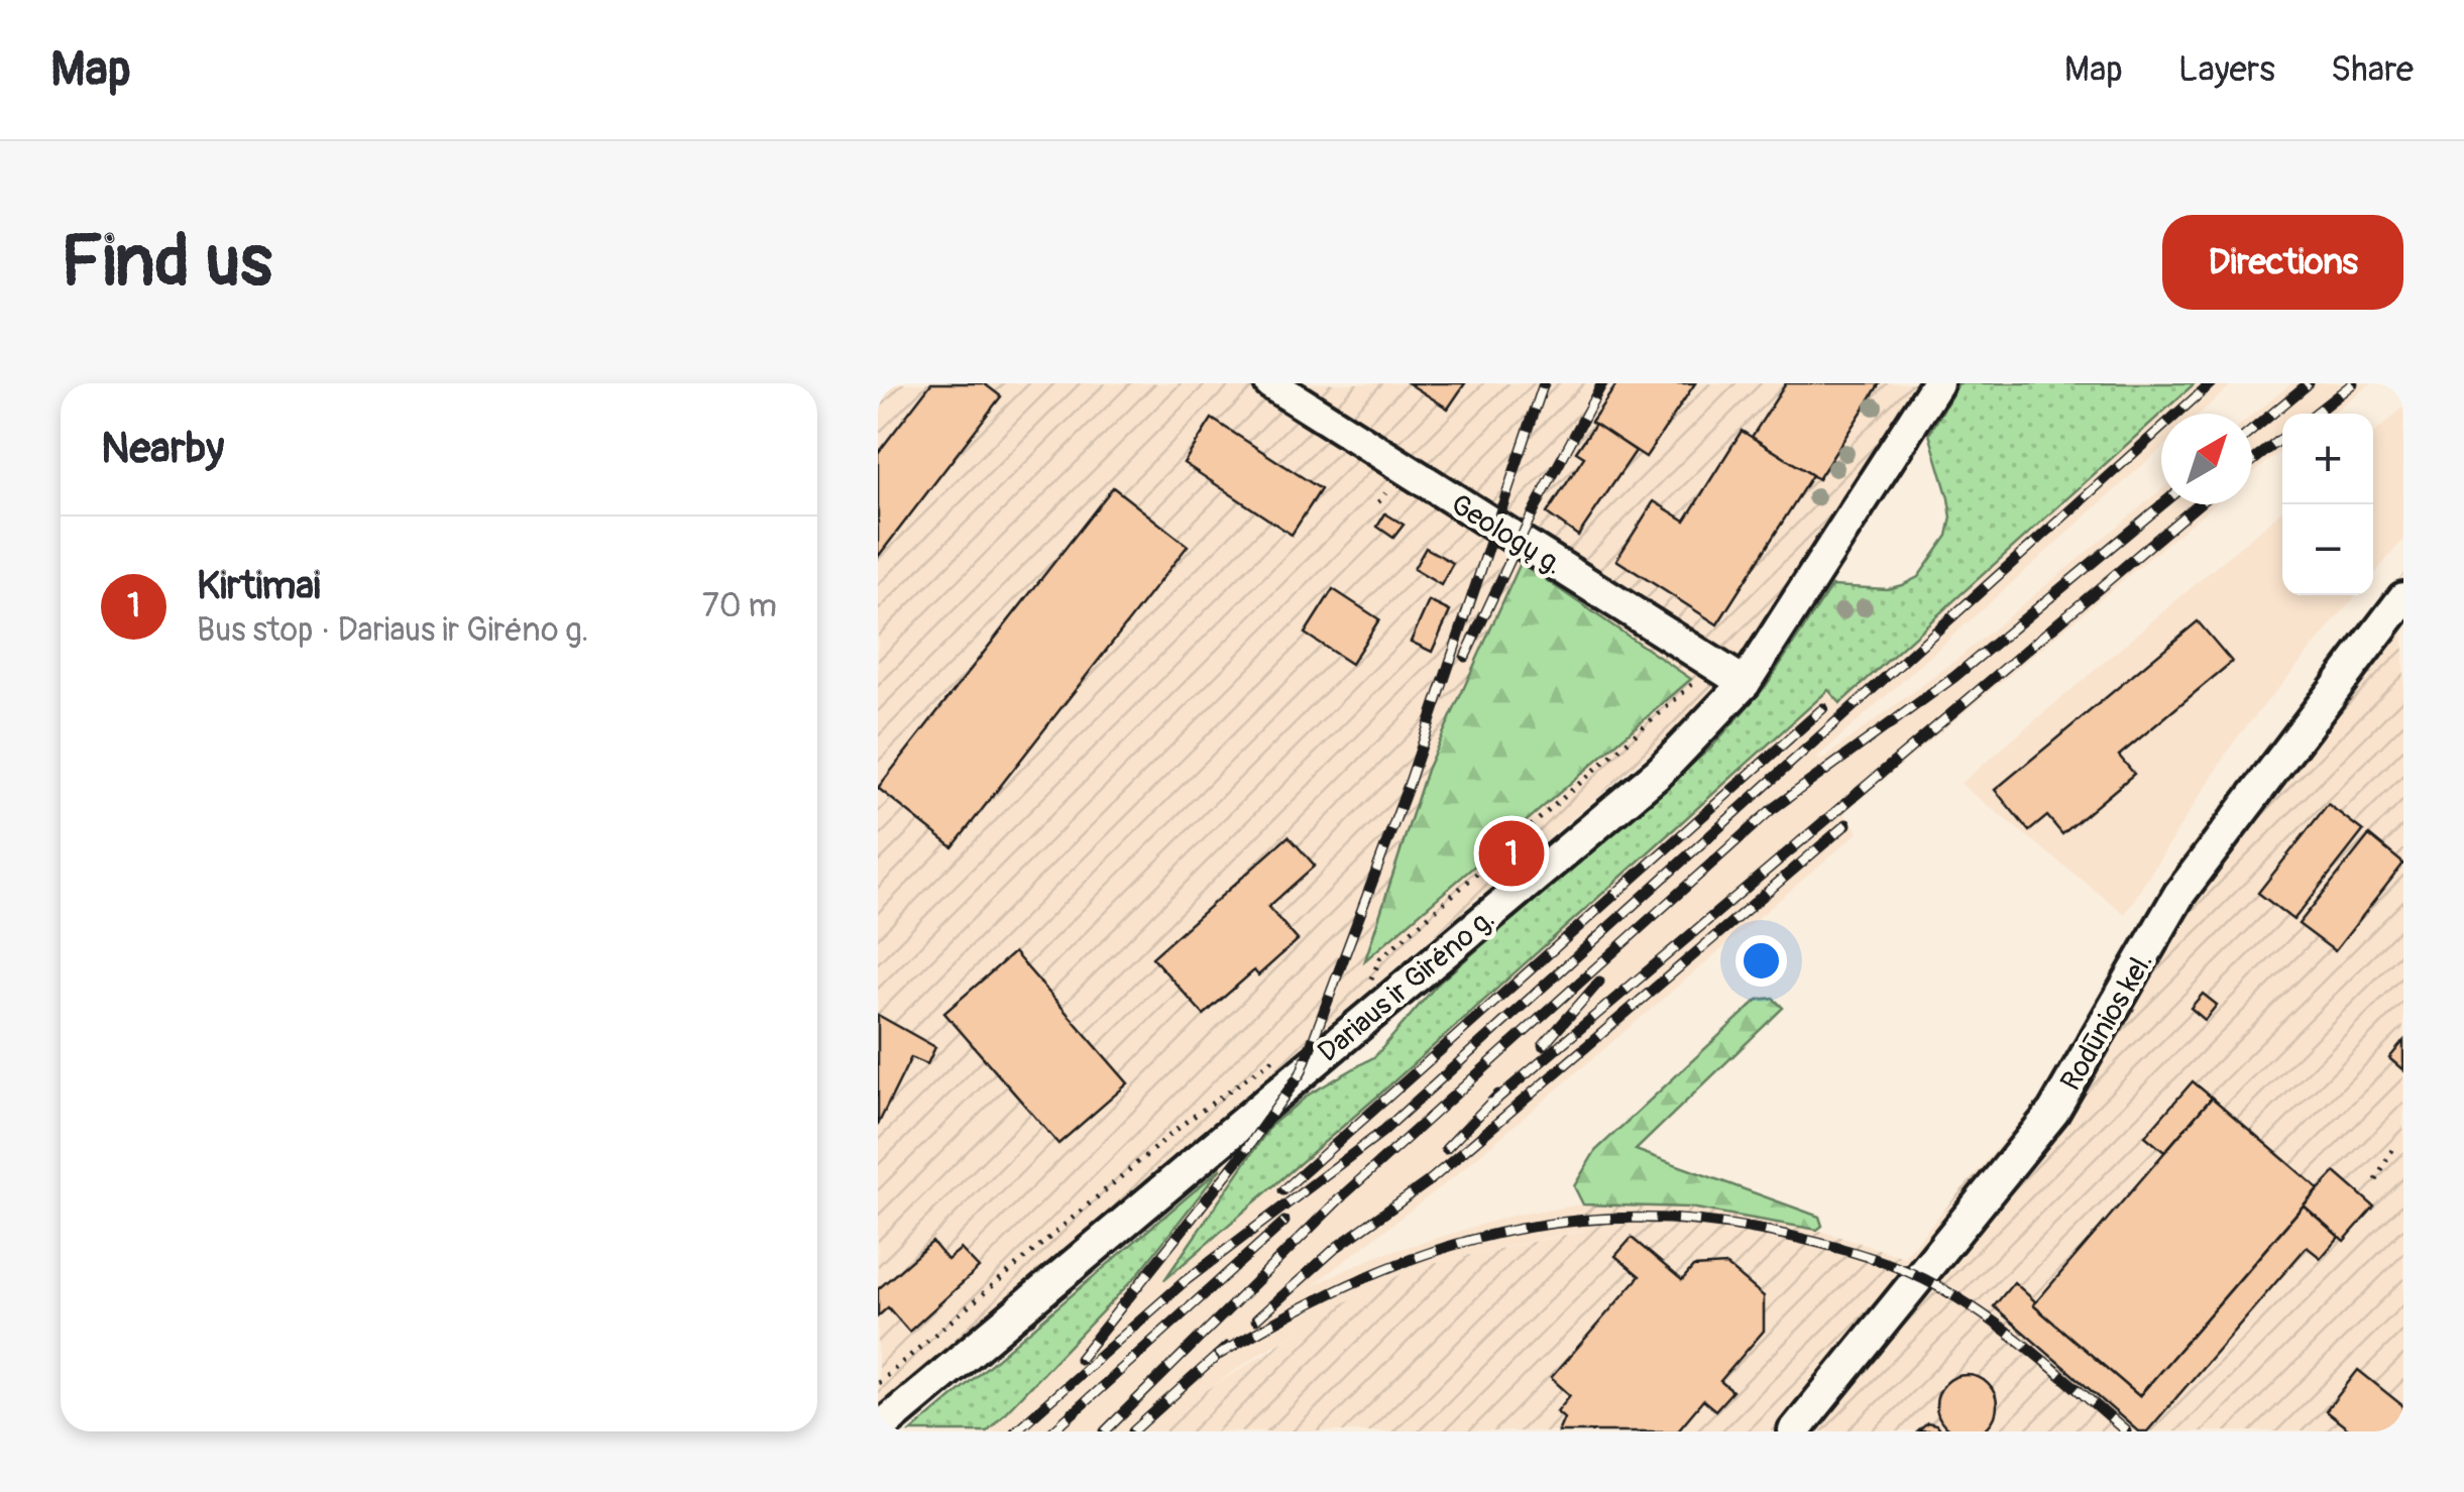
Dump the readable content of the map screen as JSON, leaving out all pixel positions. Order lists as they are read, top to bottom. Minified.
{"streets":{"street":["Geologų g.","Dariaus ir Girėno g.","Rodūnios kel."]},"crossings":[["Geologų g.","Dariaus ir Girėno g."]],"north":"top right","page":{"header":"Map","nav":["Map","Layers","Share"],"buttons":"Directions","title":"Find us","heading":"Nearby","map_buttons":["+","−"],"list":[{"mark":"1","name":"Kirtimai","note":"Bus stop · Dariaus ir Girėno g.","value":"70 m"}],"pins":"1"}}
